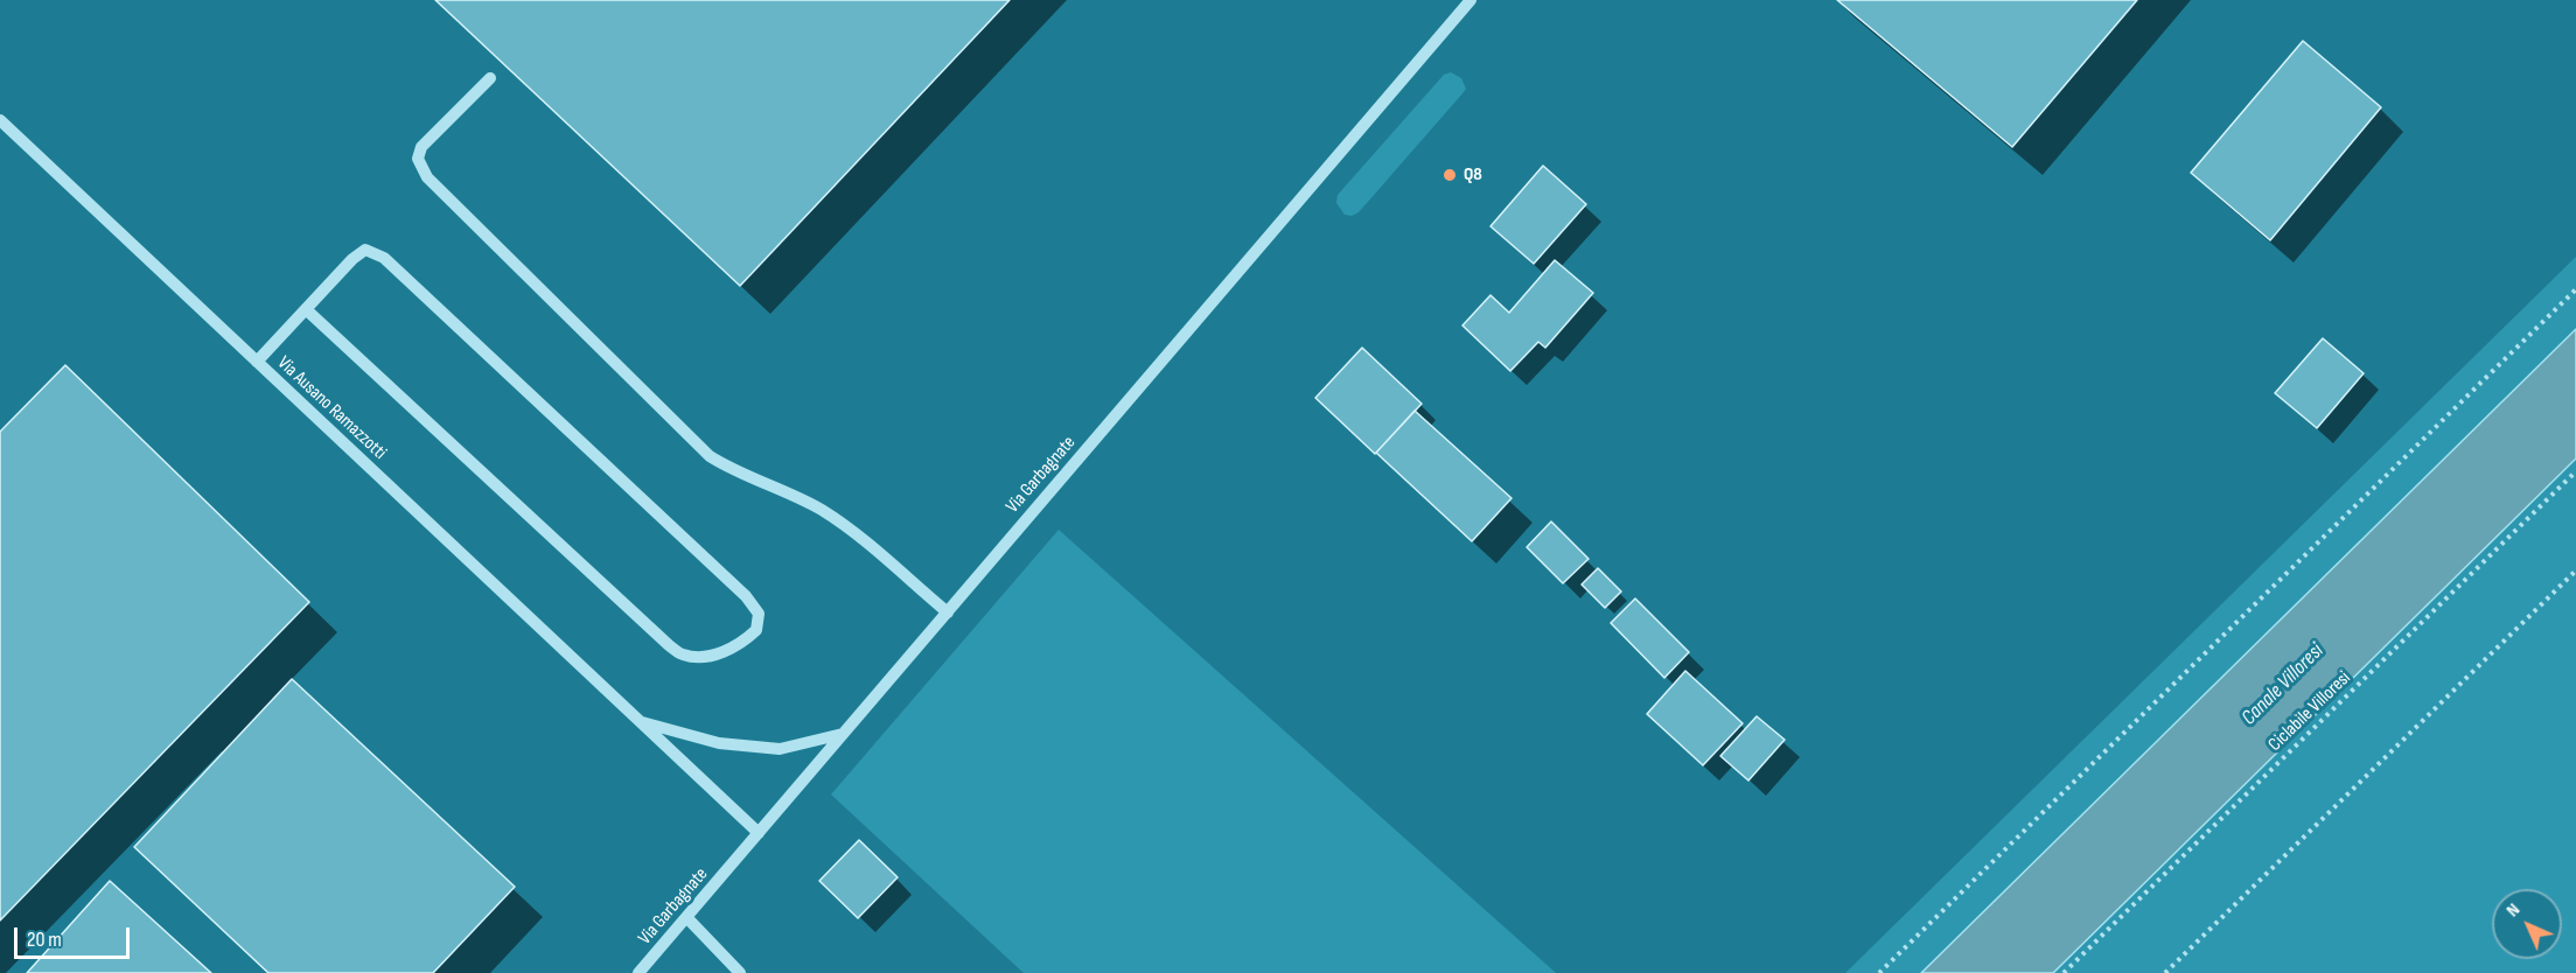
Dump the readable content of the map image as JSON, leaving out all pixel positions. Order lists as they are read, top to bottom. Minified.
{"streets":{"street":["Via Ausano Ramazzotti","Via Garbagnate"],"path":["Ciclabile Villoresi"]},"crossings":[["Via Ausano Ramazzotti","Via Garbagnate"]],"water":["Canale Villoresi"],"places":["Q8"],"scale_bar":"20 m","north":"top left"}
